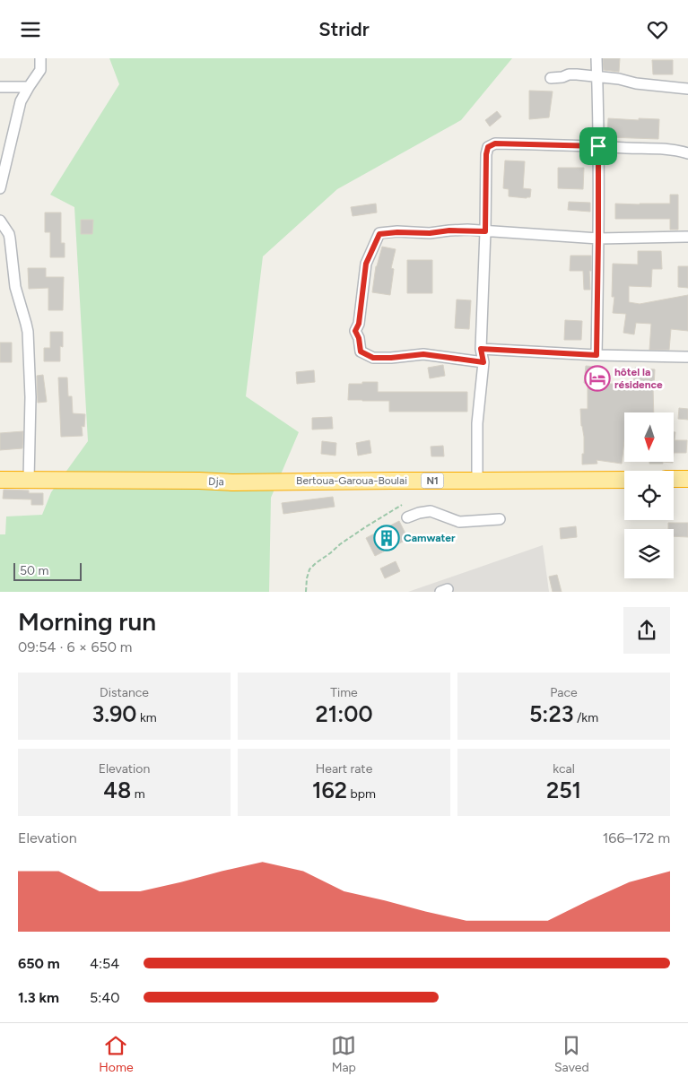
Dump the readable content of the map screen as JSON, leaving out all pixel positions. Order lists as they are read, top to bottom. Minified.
{"streets":{"highway":["Bertoua-Garoua-Boulai","N1","Dja"]},"crossings":[["Bertoua-Garoua-Boulai","Dja"],["N1","Dja"]],"places":{"hotel":["hôtel la résidence"],"building":["Camwater"]},"scale_bar":"50 m","north":"bottom","page":{"header":"Stridr","scale":"50 m","heading":["Morning run","09:54 · 6 × 650 m"],"stats":[["Distance","3.90 km"],["Time","21:00"],["Pace","5:23 /km"],["Elevation","48 m"],["Heart rate","162 bpm"],["kcal","251"]],"chart":["Elevation","166–172 m"],"list":[{"name":"650 m","note":"4:54"},{"name":"1.3 km","note":"5:40"}],"tabs":["Home","Map","Saved"]}}
